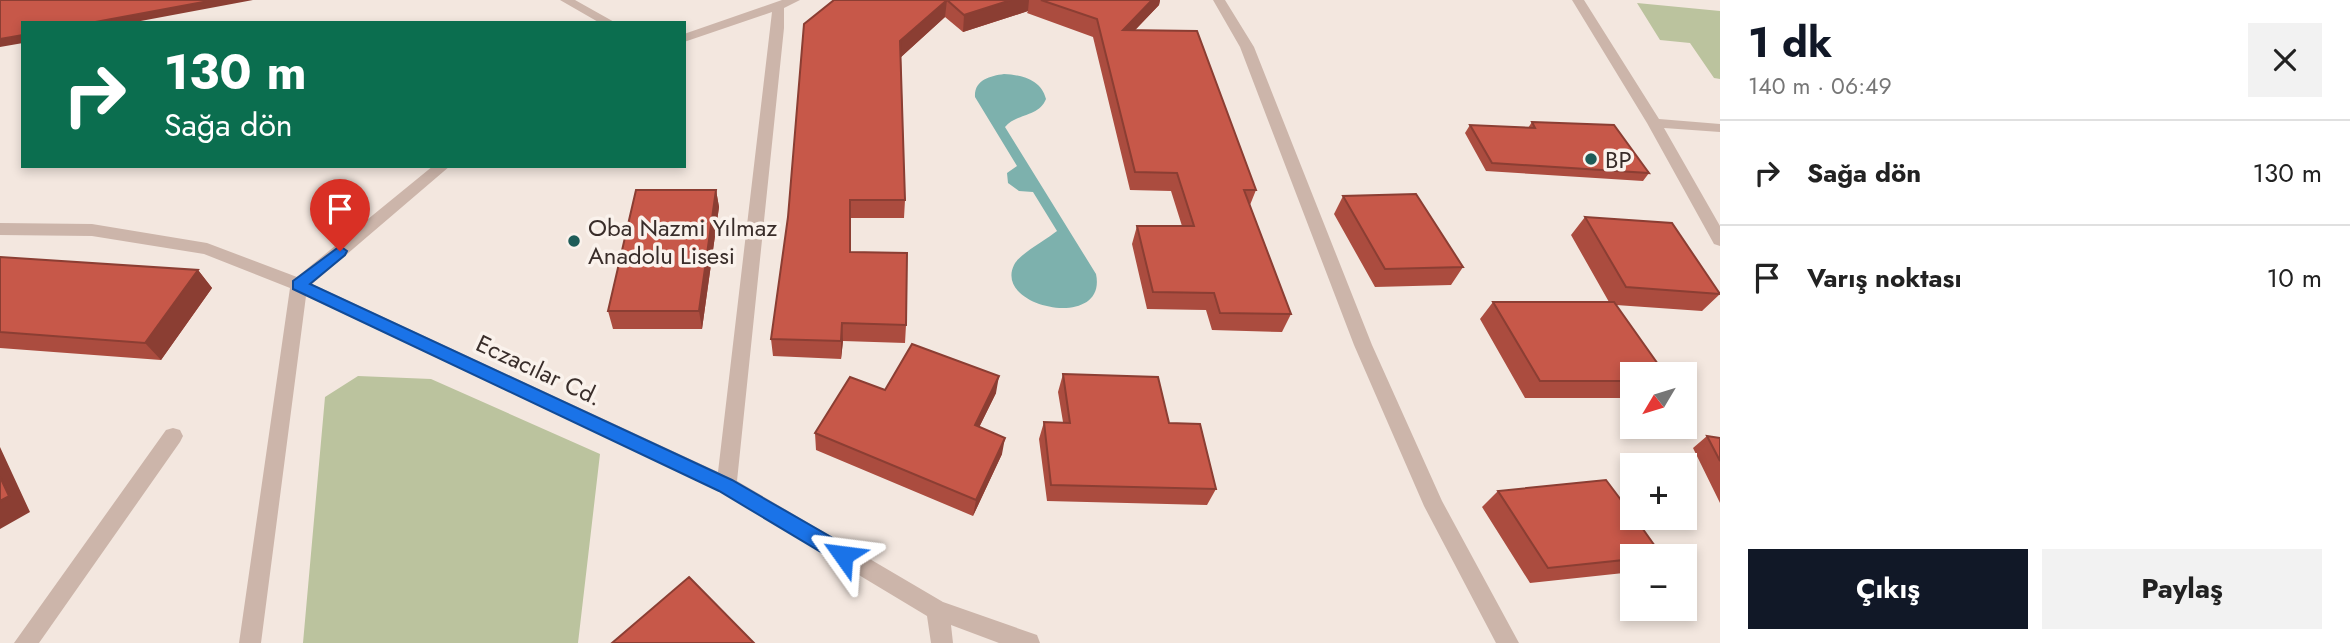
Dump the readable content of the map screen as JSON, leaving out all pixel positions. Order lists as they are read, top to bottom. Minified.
{"streets":{"street":["Eczacılar Cd."]},"places":["BP","Oba Nazmi Yılmaz Anadolu Lisesi"],"north":"bottom left","page":{"heading":["1 dk","140 m · 06:49"],"turn":["130 m","Sağa dön"],"list":[{"name":"Sağa dön","value":"130 m"},{"name":"Varış noktası","value":"10 m"}],"map_buttons":["+","−"],"buttons":["Çıkış","Paylaş"]}}
